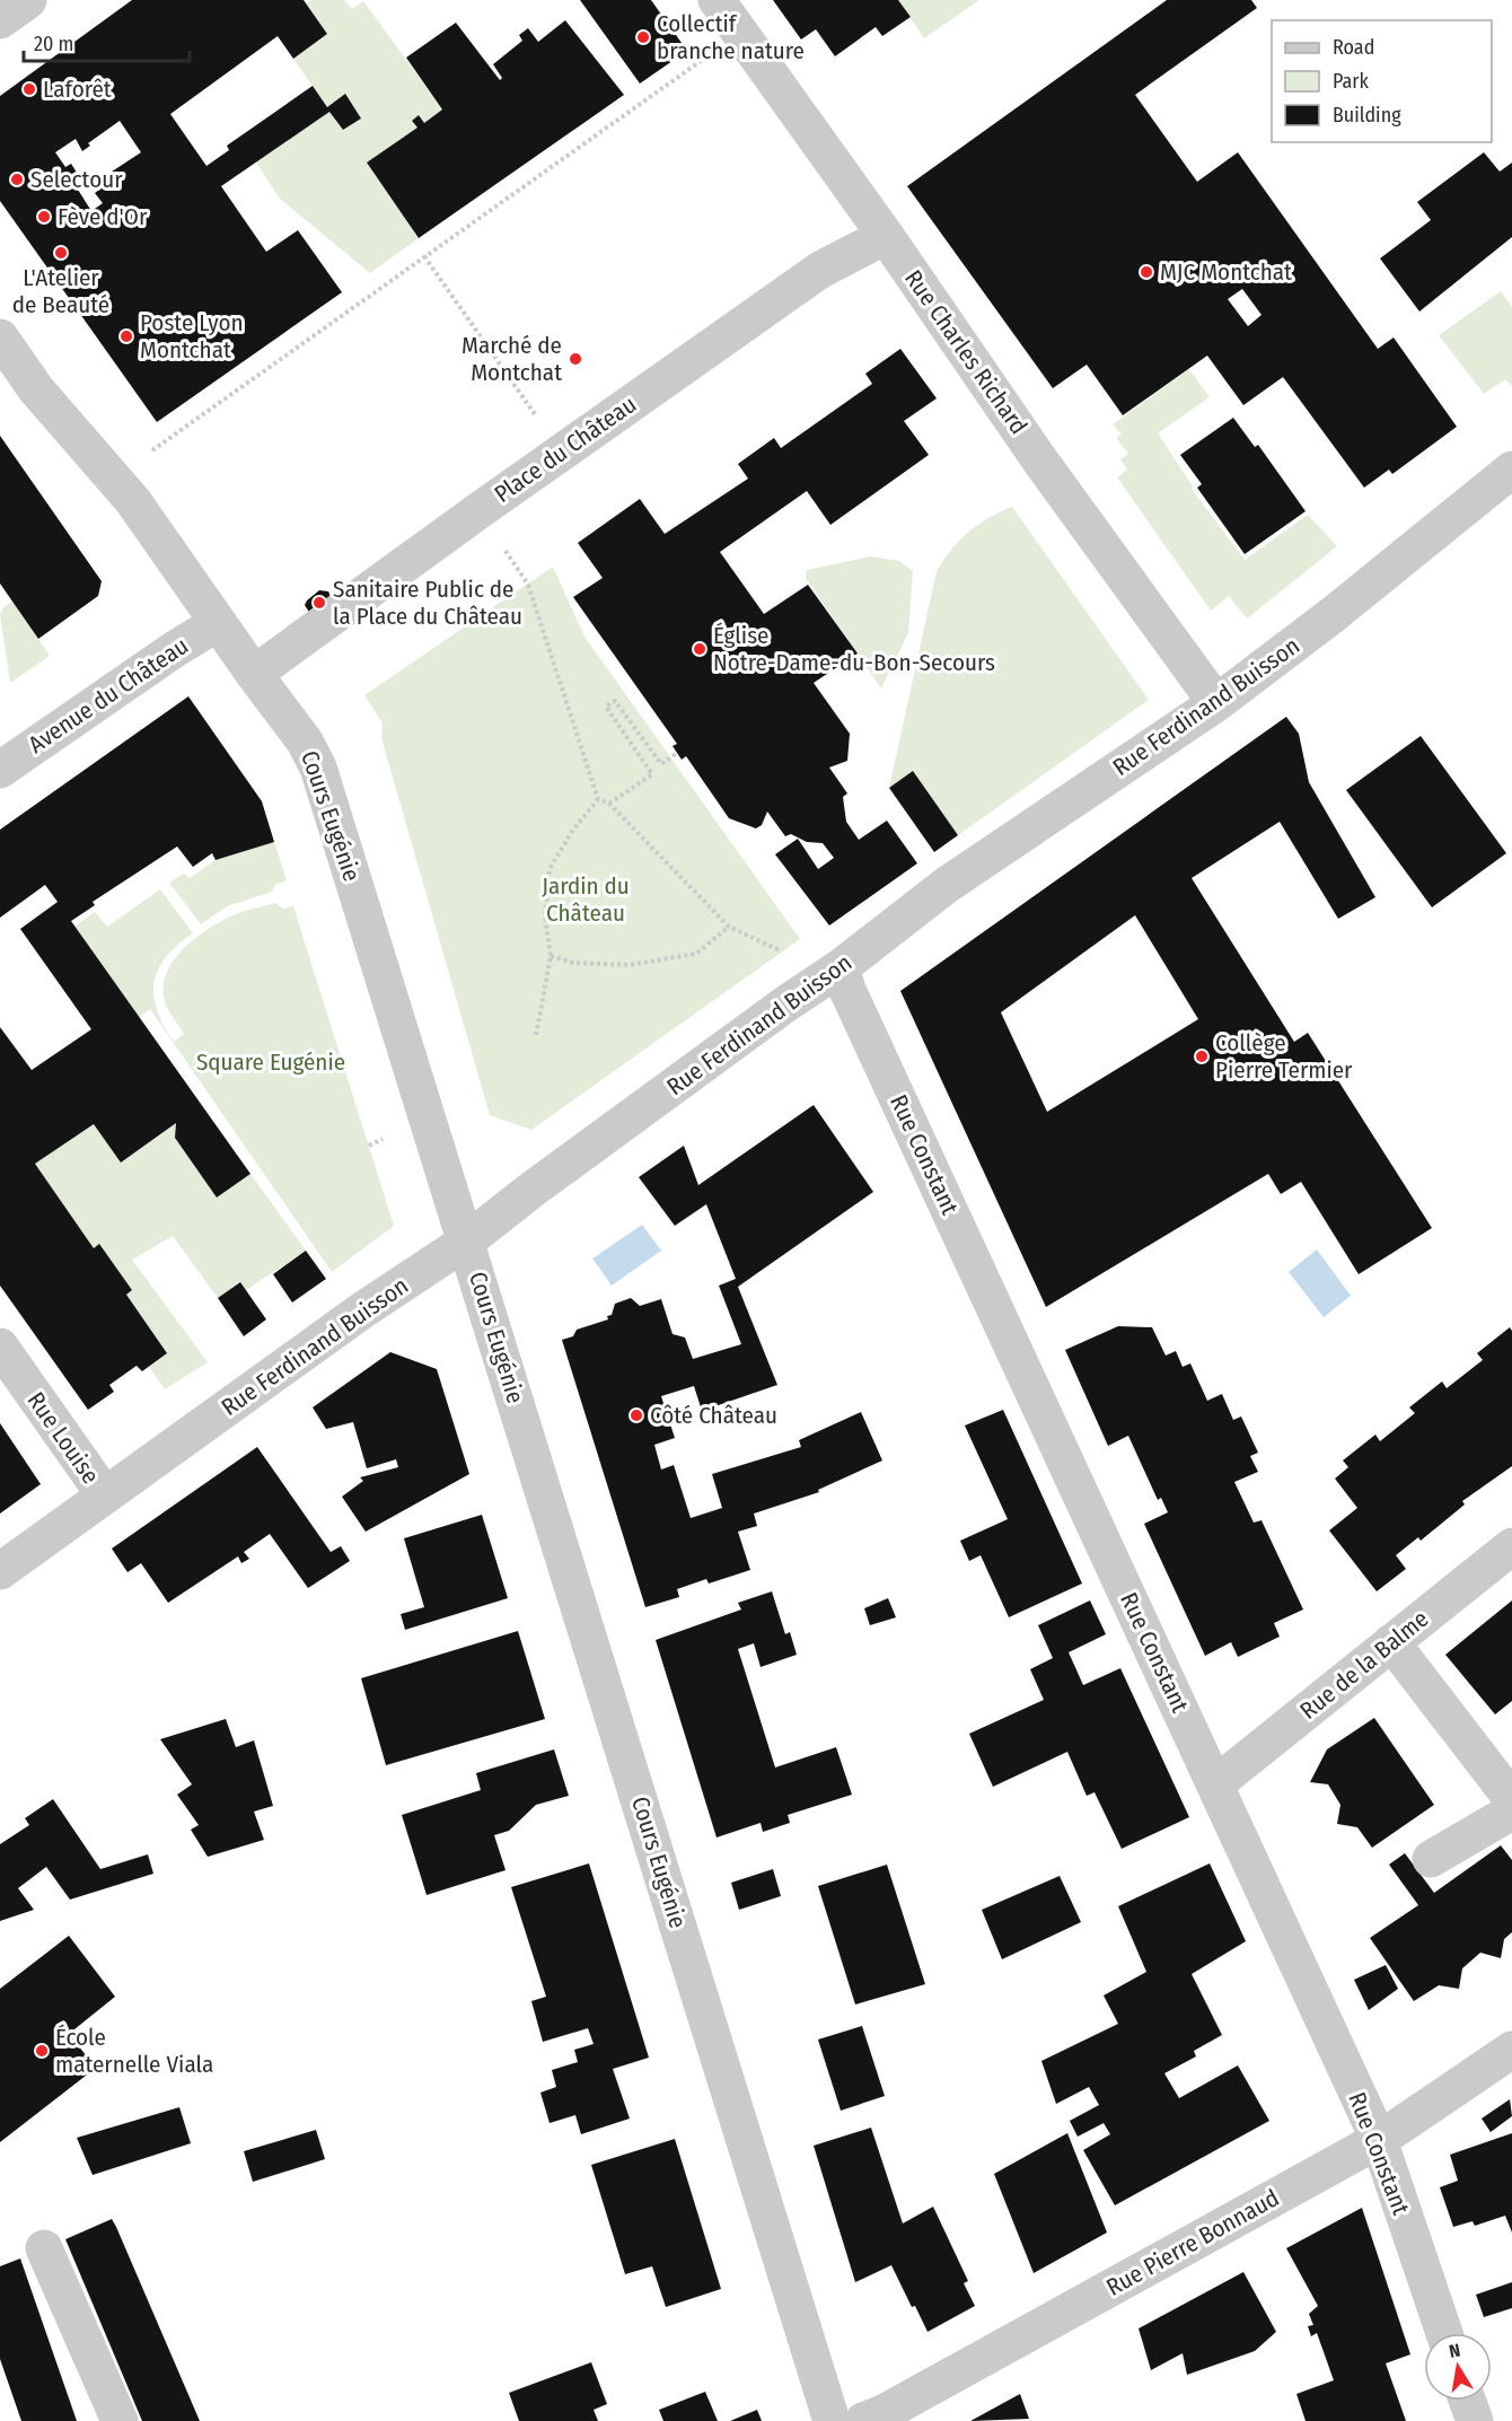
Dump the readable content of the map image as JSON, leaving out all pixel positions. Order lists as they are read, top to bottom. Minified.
{"streets":{"street":["Rue Charles Richard","Place du Château","Avenue du Château","Rue Ferdinand Buisson","Cours Eugénie","Rue Constant","Rue Louise","Rue de la Balme","Rue Pierre Bonnaud"]},"crossings":[["Rue Charles Richard","Place du Château"],["Rue Charles Richard","Rue Ferdinand Buisson"],["Place du Château","Cours Eugénie"],["Avenue du Château","Cours Eugénie"],["Rue Ferdinand Buisson","Cours Eugénie"],["Rue Ferdinand Buisson","Rue Constant"],["Rue Ferdinand Buisson","Rue Louise"],["Rue Constant","Rue de la Balme"],["Rue Constant","Rue Pierre Bonnaud"]],"parks":["Jardin du Château","Square Eugénie"],"places":["Collectif branche nature","Laforêt","Selectour","Fève d'Or","L'Atelier de Beauté","MJC Montchat","Poste Lyon Montchat","Marché de Montchat","Sanitaire Public de la Place du Château","Église Notre-Dame-du-Bon-Secours","Collège Pierre Termier","Côté Château","École maternelle Viala"],"legend":["Road","Park","Building"],"scale_bar":"20 m","north":"top"}
